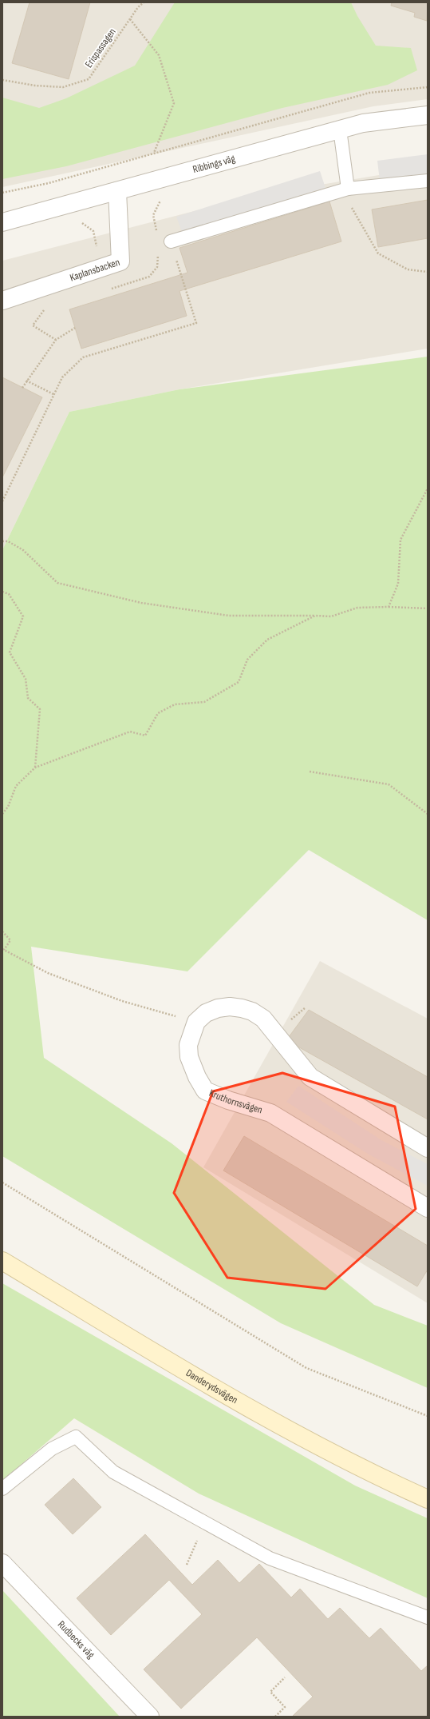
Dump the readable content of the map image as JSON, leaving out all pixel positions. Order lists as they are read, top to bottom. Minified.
{"streets":{"main road":["Danderydsvägen"],"street":["Ribbings väg","Kaplansbacken","Kruthornsvägen","Rudbecks väg"],"path":["Erispassagen"]},"crossings":[["Ribbings väg","Kaplansbacken"]]}
